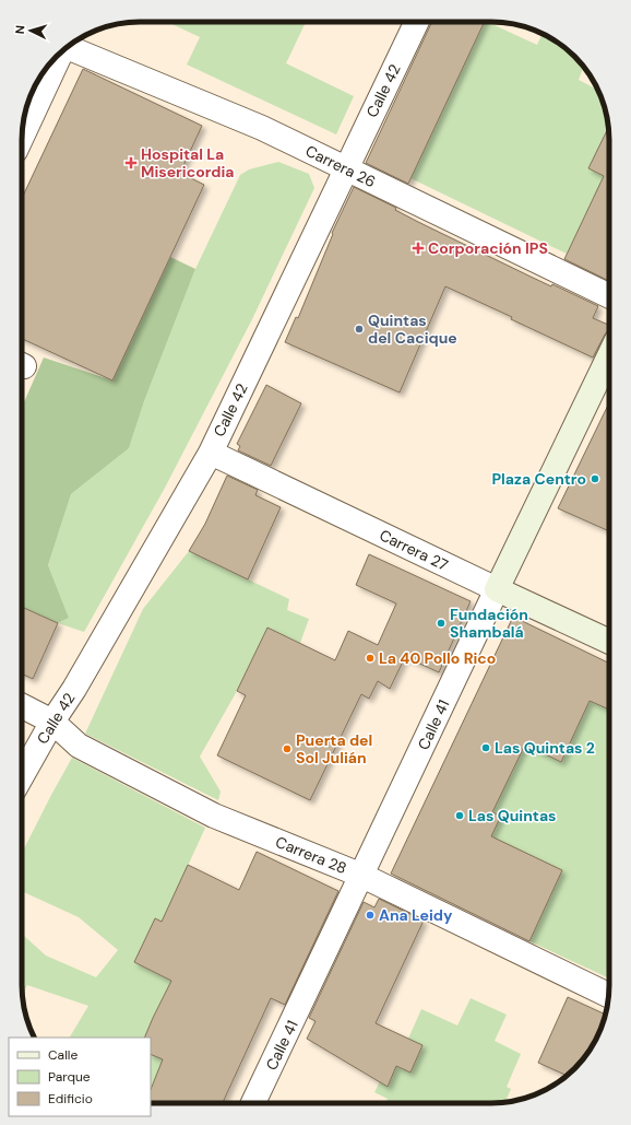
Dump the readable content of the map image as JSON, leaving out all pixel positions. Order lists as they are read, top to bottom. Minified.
{"streets":{"street":["Calle 42","Carrera 26","Carrera 27","Calle 41","Carrera 28"]},"crossings":[["Calle 42","Carrera 26"],["Calle 42","Carrera 27"],["Calle 42","Carrera 28"],["Carrera 27","Calle 41"],["Calle 41","Carrera 28"]],"places":{"health":["Hospital La Misericordia","Corporación IPS"],"other":["Quintas del Cacique","Plaza Centro","Fundación Shambalá","La 40 Pollo Rico","Las Quintas 2","Puerta del Sol Julián","Las Quintas","Ana Leidy"]},"legend":["Calle","Parque","Edificio"],"north":"left"}
